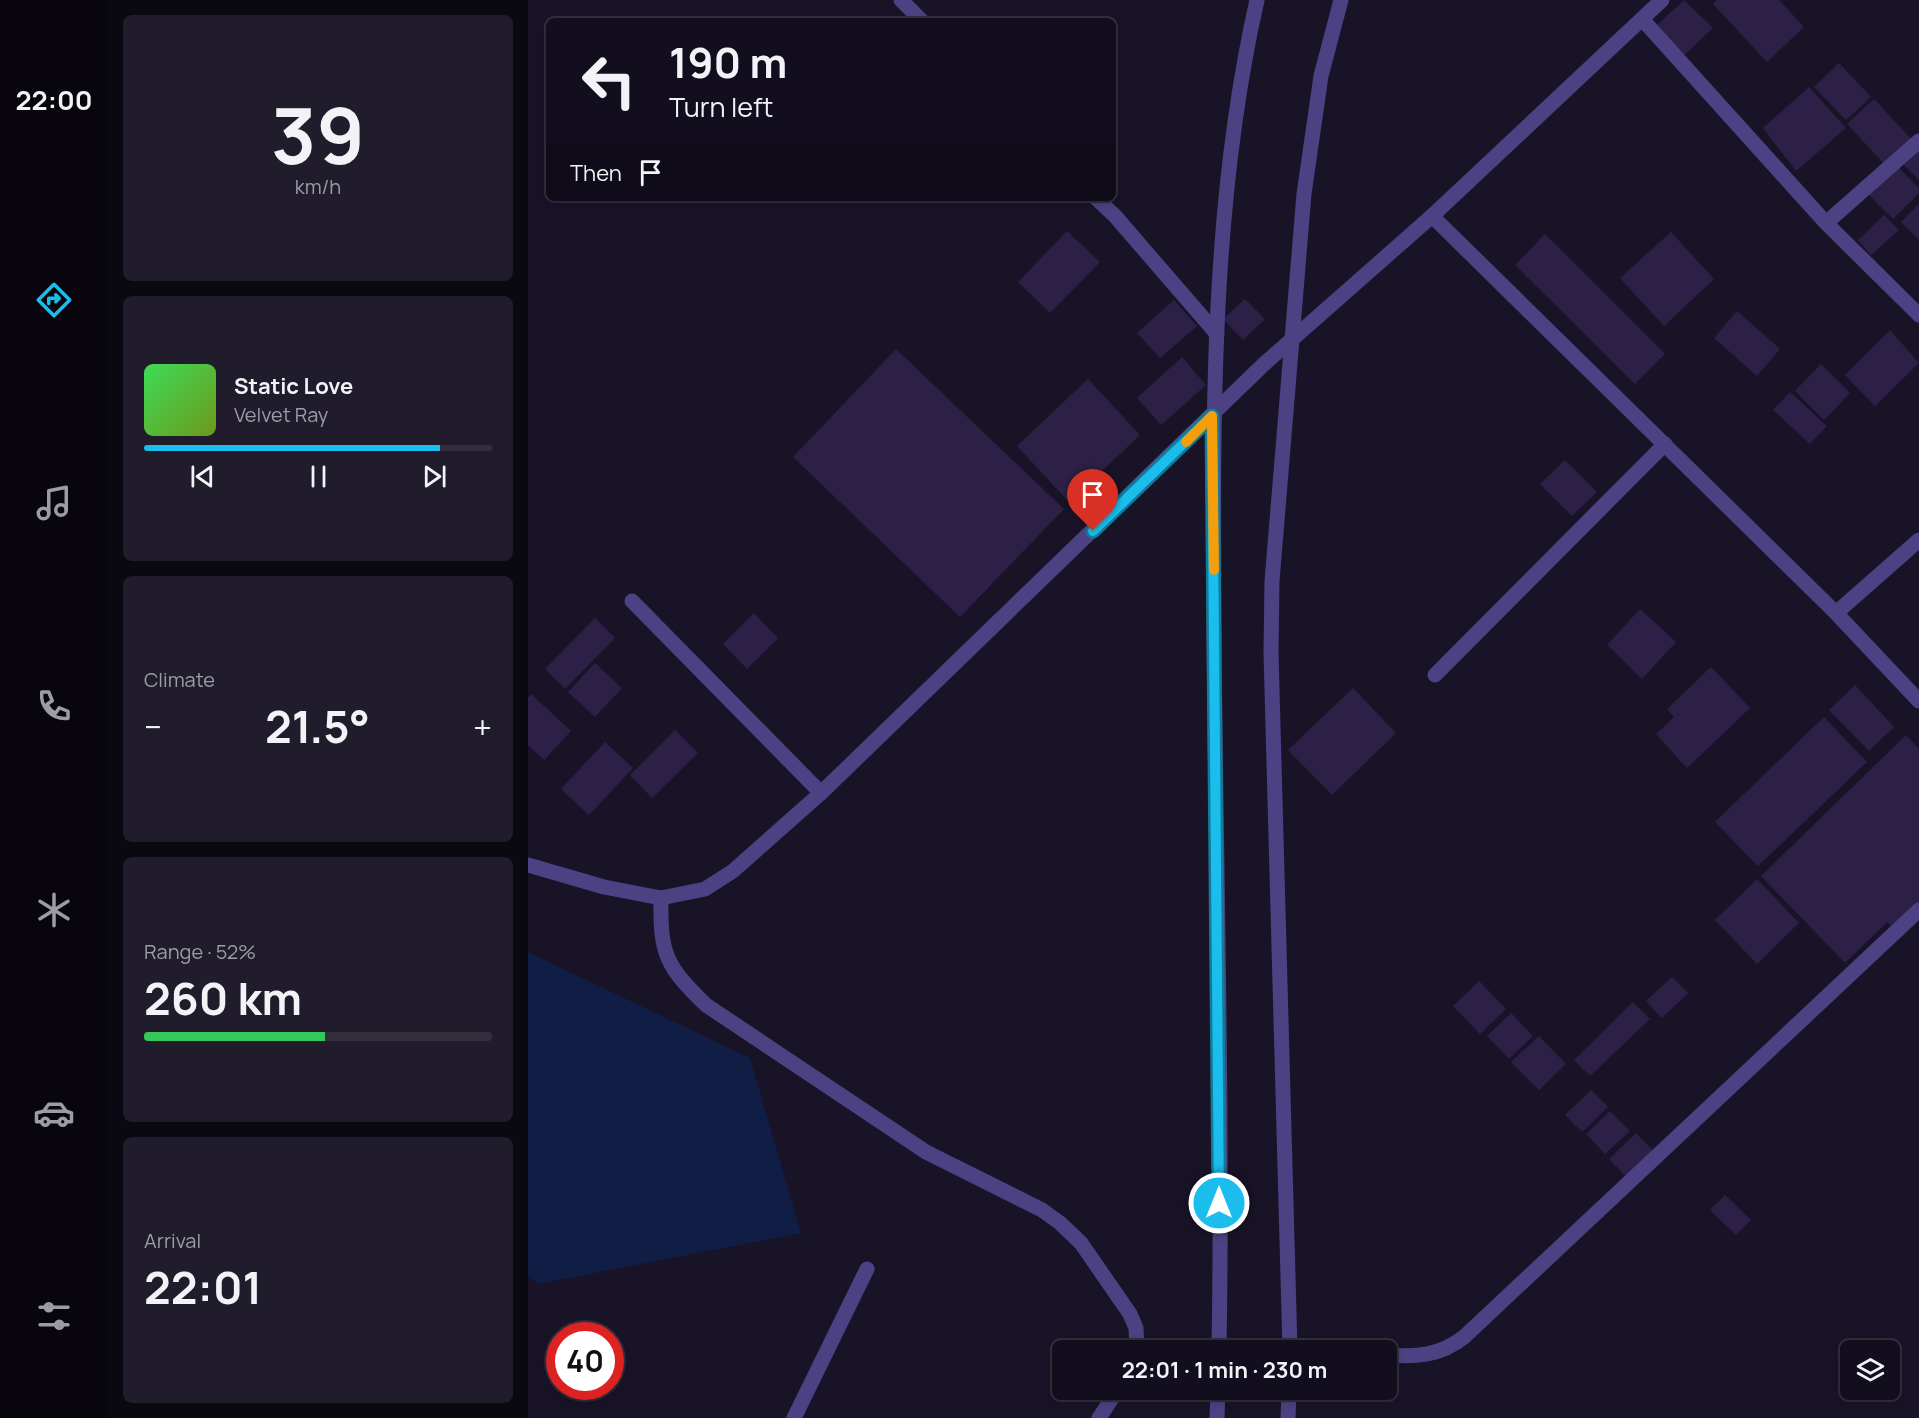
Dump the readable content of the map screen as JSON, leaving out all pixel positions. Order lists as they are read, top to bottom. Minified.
{"page":{"tabs":"22:00","tile":[["39","km/h"],"Climate",["Range · 52%","260 km"],["Arrival","22:01"]],"turn":["190 m","Turn left"],"then":"Then","song":["Static Love","Velvet Ray"],"heat":["−","21.5°","+"],"limit":"40","trip":"22:01 · 1 min · 230 m"}}
